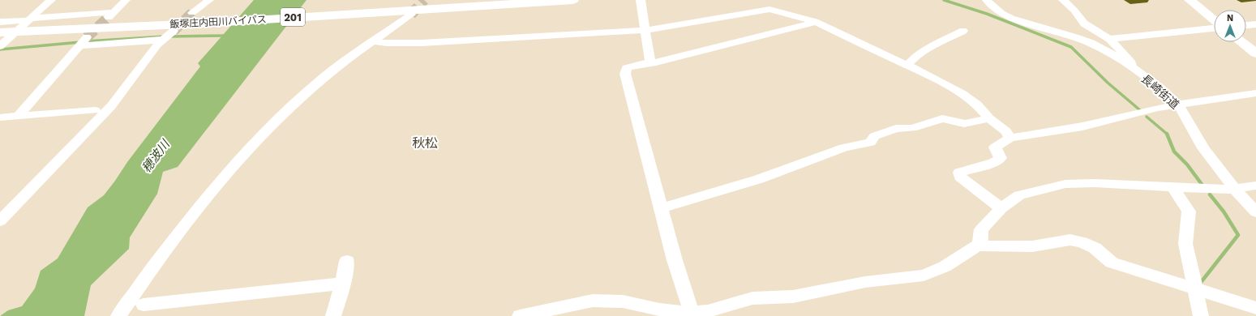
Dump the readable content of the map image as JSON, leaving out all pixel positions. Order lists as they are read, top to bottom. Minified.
{"streets":{"highway":["201","飯塚庄内田川バイパス"],"street":["長崎街道"]},"districts":["秋松"],"water":["穂波川"],"north":"top"}
